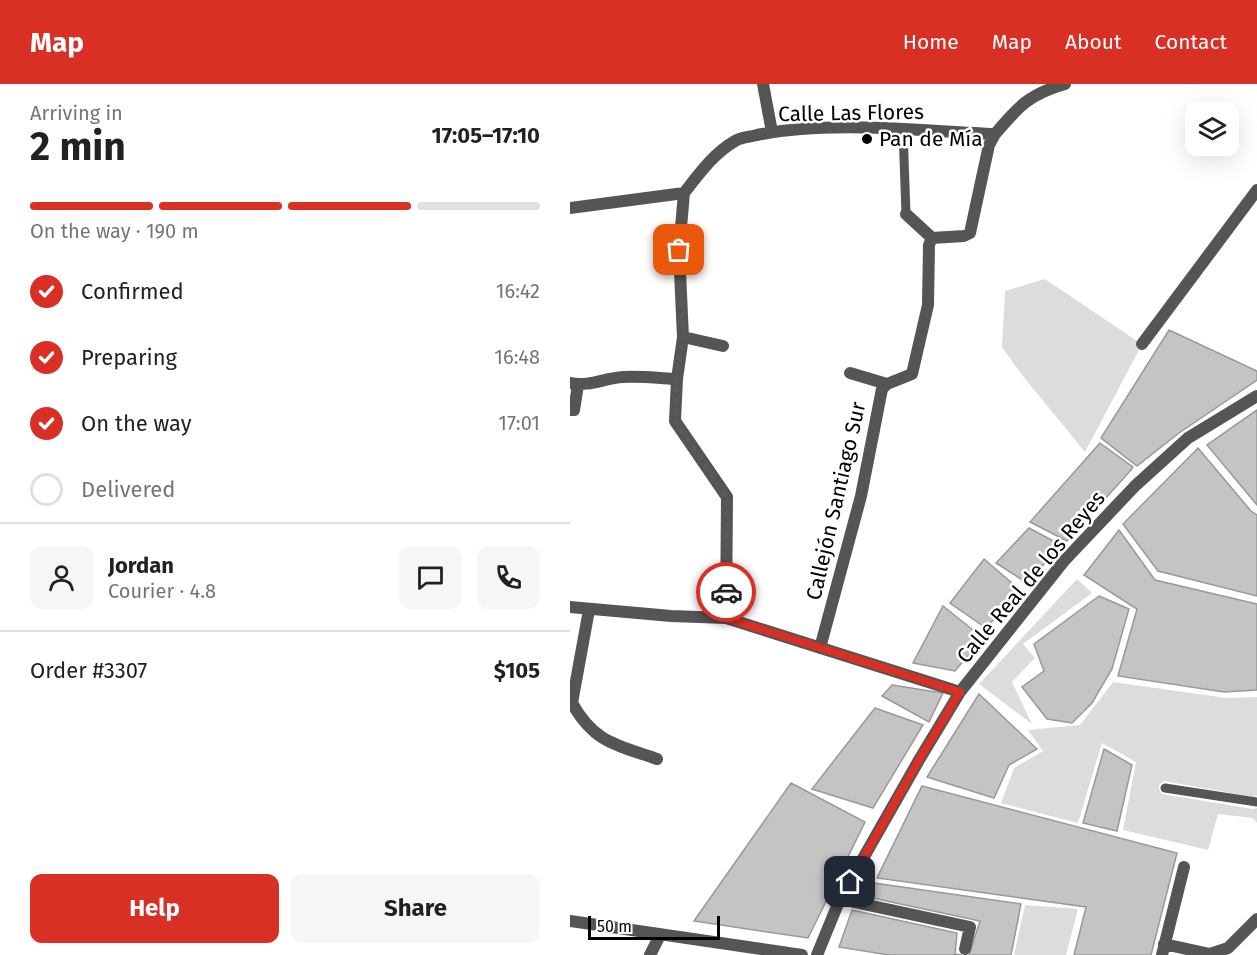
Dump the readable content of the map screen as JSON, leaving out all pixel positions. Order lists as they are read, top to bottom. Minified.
{"streets":{"street":["Calle Las Flores","Callejón Santiago Sur","Calle Real de los Reyes"]},"places":["Pan de Mía"],"scale_bar":"50 m","page":{"header":"Map","nav":["Home","Map","About","Contact"],"heading":["2 min","Arriving in","17:05–17:10"],"panel":["Jordan","Courier · 4.8","Order #3307","$105"],"bar":"On the way · 190 m","list":[["Confirmed","16:42"],["Preparing","16:48"],["On the way","17:01"],"Delivered"],"buttons":["Help","Share"],"scale":"50 m"}}
